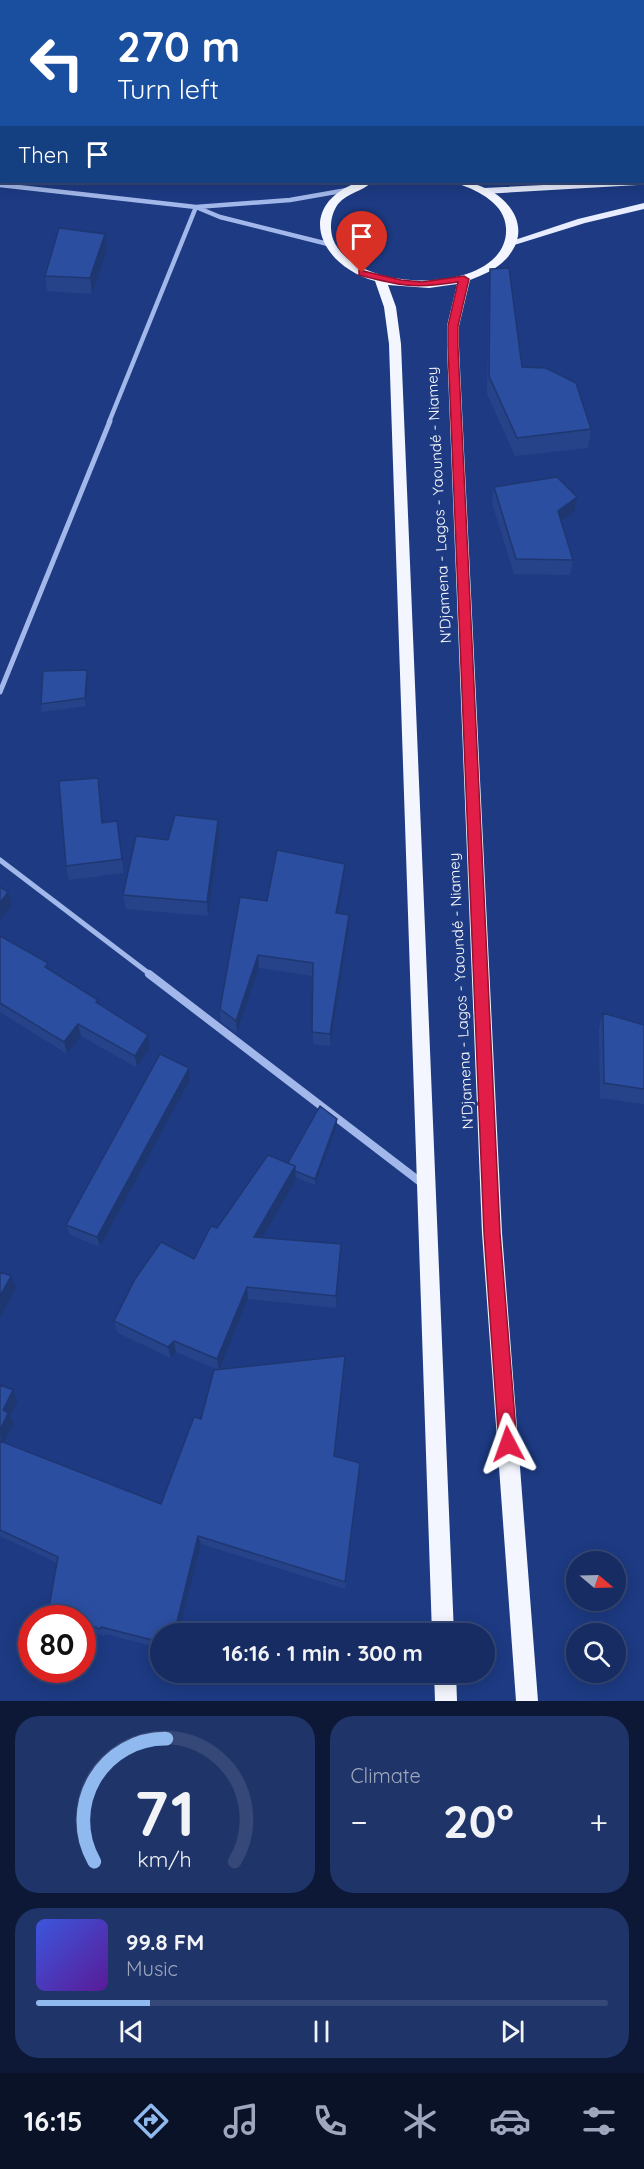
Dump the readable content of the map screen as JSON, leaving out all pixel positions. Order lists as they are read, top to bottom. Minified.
{"streets":{"highway":["N'Djamena - Lagos - Yaoundé - Niamey"]},"north":"right","page":{"turn":["270 m","Turn left"],"then":"Then","limit":"80","trip":"16:16 · 1 min · 300 m","tile":"Climate","heat":["−","20°","+"],"song":["99.8 FM","Music"],"tabs":"16:15","gauge":["71","km/h"]}}
